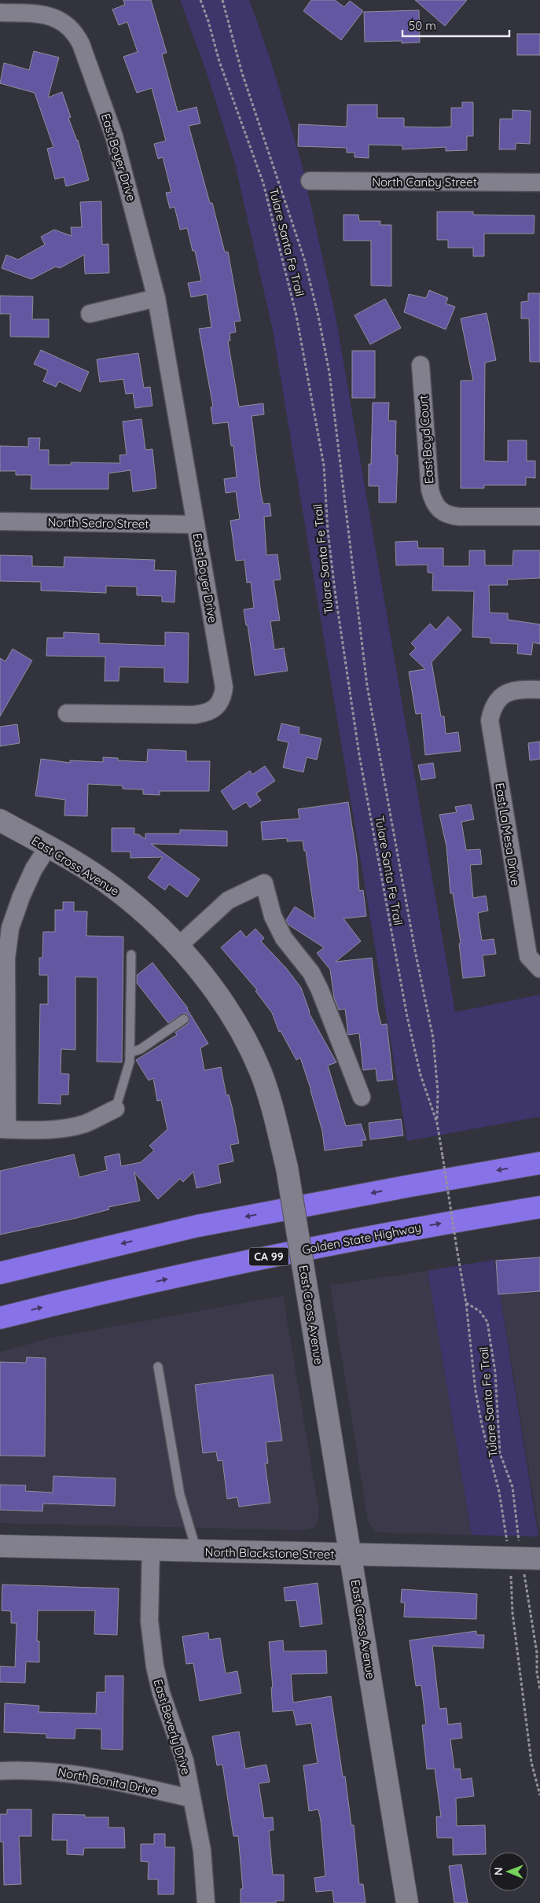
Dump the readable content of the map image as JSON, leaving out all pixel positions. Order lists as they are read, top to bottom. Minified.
{"streets":{"highway":["Golden State Highway","CA 99"],"street":["East Boyer Drive","North Canby Street","East Boyd Court","North Sedro Street","East La Mesa Drive","East Cross Avenue","North Blackstone Street","East Beverly Drive","North Bonita Drive"],"path":["Tulare Santa Fe Trail"]},"crossings":[["East Boyer Drive","North Sedro Street"],["Tulare Santa Fe Trail","North Blackstone Street"],["East Cross Avenue","North Blackstone Street"],["North Blackstone Street","East Beverly Drive"],["East Beverly Drive","North Bonita Drive"]],"scale_bar":"50 m","north":"left"}
